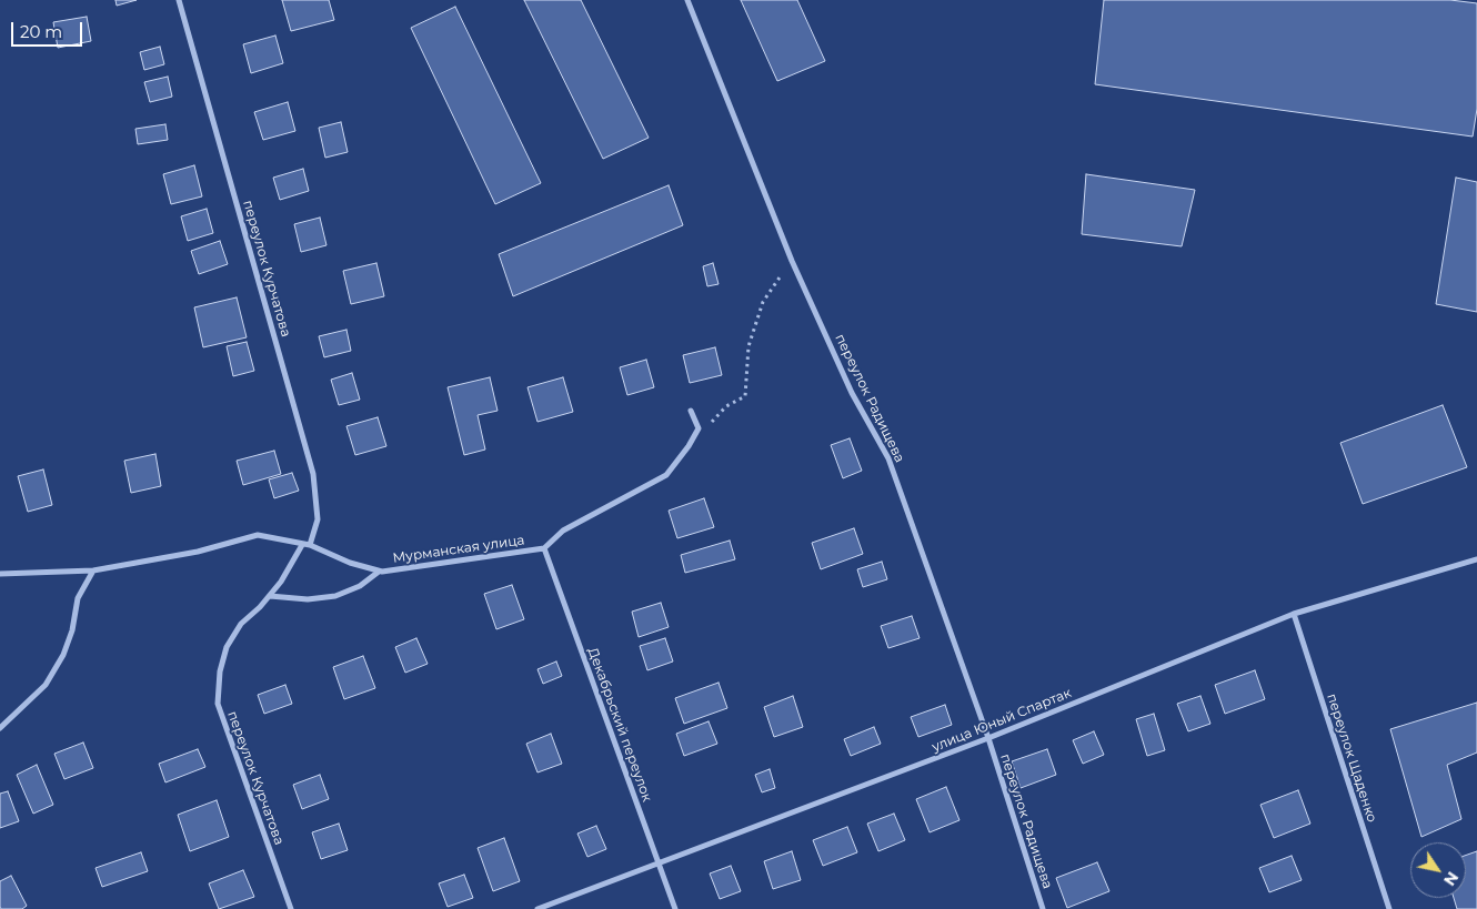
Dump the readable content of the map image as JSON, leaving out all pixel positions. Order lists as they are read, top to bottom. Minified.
{"streets":{"street":["переулок Курчатова","переулок Радищева","Мурманская улица","улица Юный Спартак","Декабрьский переулок","переулок Щаденко"]},"crossings":[["переулок Курчатова","Мурманская улица"],["переулок Радищева","улица Юный Спартак"],["Мурманская улица","Декабрьский переулок"],["улица Юный Спартак","Декабрьский переулок"],["улица Юный Спартак","переулок Щаденко"]],"scale_bar":"20 m","north":"bottom right"}
